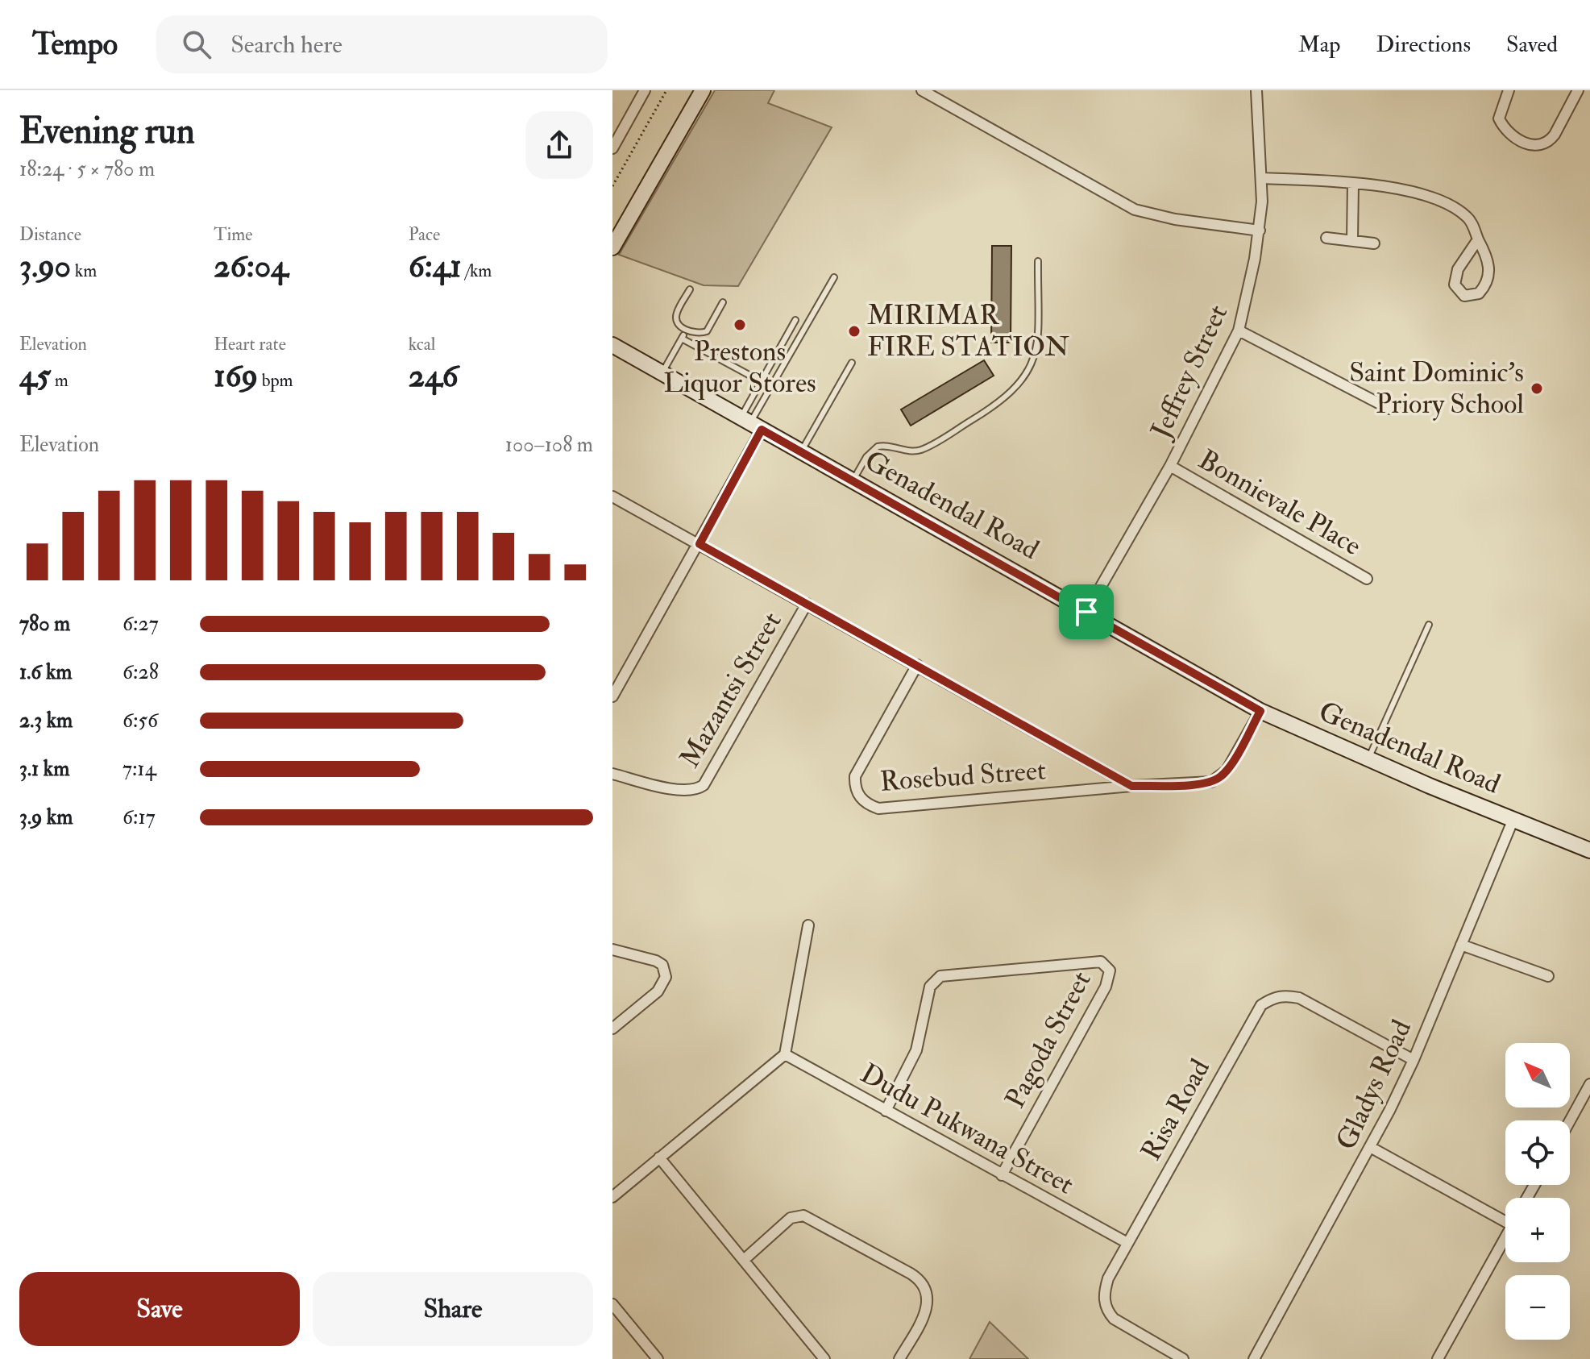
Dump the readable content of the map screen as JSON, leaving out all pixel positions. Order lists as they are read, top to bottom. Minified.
{"streets":{"street":["Jeffrey Street","Bonnievale Place","Genadendal Road","Mazantsi Street","Rosebud Street","Pagoda Street","Gladys Road","Risa Road","Dudu Pukwana Street"]},"crossings":[["Jeffrey Street","Bonnievale Place"],["Jeffrey Street","Genadendal Road"],["Genadendal Road","Rosebud Street"],["Genadendal Road","Gladys Road"],["Pagoda Street","Dudu Pukwana Street"],["Gladys Road","Risa Road"],["Risa Road","Dudu Pukwana Street"]],"places":["Prestons Liquor Stores","MIRIMAR FIRE STATION","Saint Dominic's Priory School"],"north":"top left","page":{"header":"Tempo","search":"Search here","nav":["Map","Directions","Saved"],"heading":["Evening run","18:24 · 5 × 780 m"],"stats":[["Distance","3.90 km"],["Time","26:04"],["Pace","6:41 /km"],["Elevation","45 m"],["Heart rate","169 bpm"],["kcal","246"]],"chart":["Elevation","100–108 m"],"list":[{"name":"780 m","note":"6:27"},{"name":"1.6 km","note":"6:28"},{"name":"2.3 km","note":"6:56"},{"name":"3.1 km","note":"7:14"},{"name":"3.9 km","note":"6:17"}],"map_buttons":["+","−"],"buttons":["Save","Share"]}}
